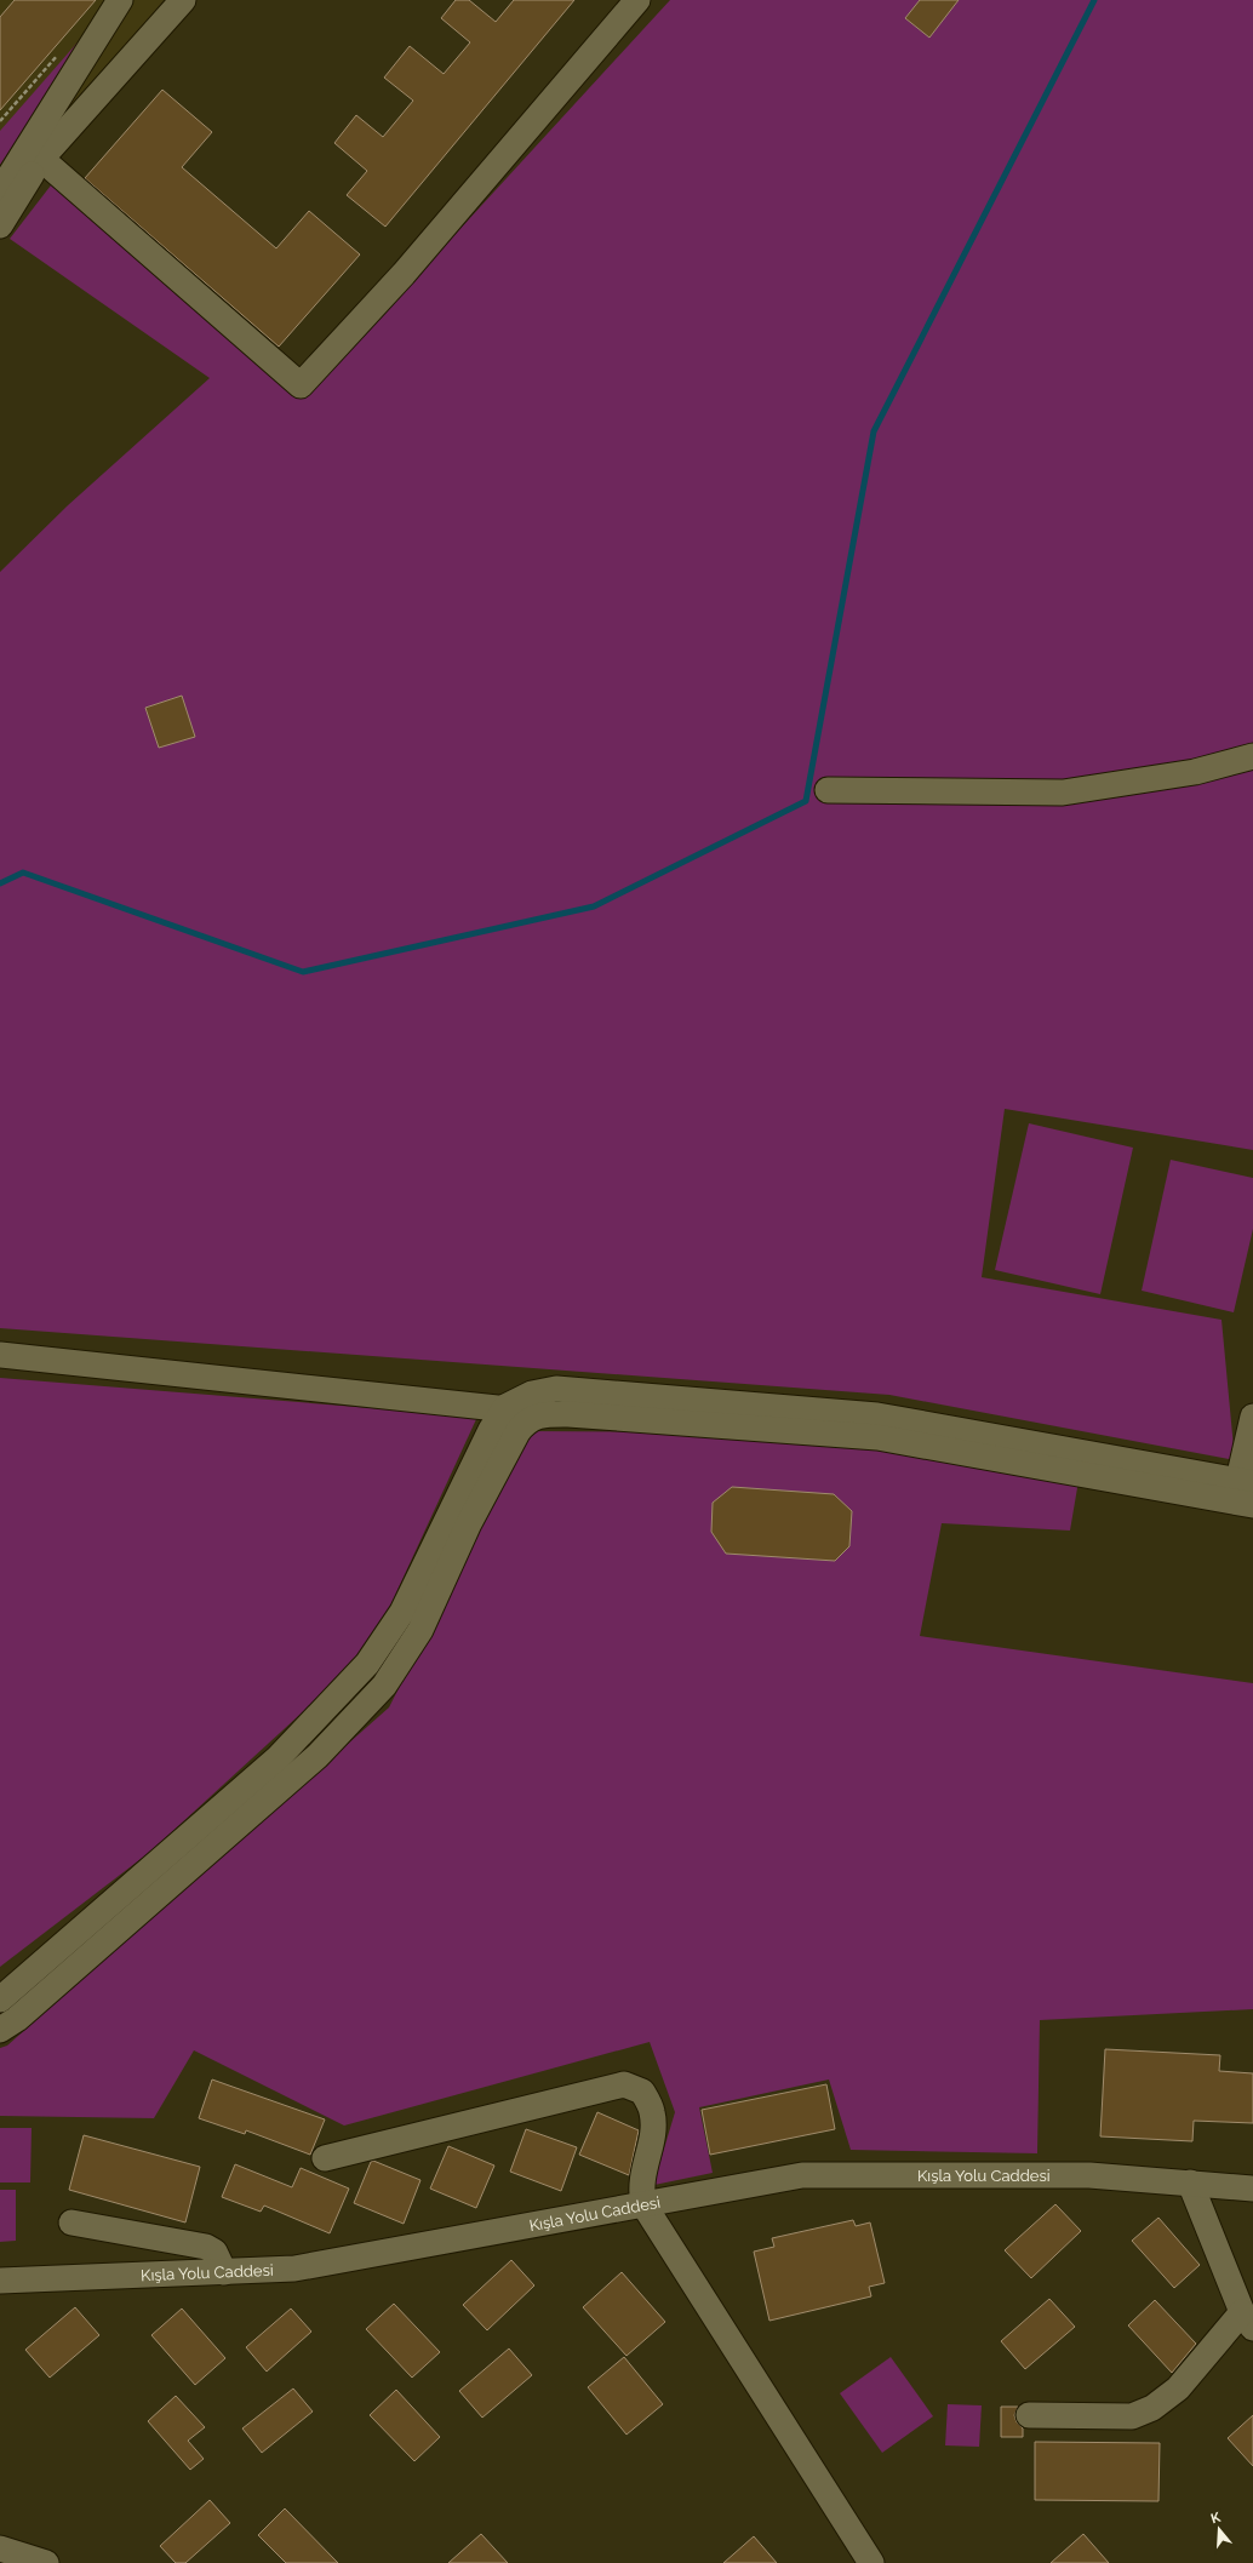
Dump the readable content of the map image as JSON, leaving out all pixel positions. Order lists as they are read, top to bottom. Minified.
{"streets":{"street":["Kışla Yolu Caddesi"]},"north":"top"}
